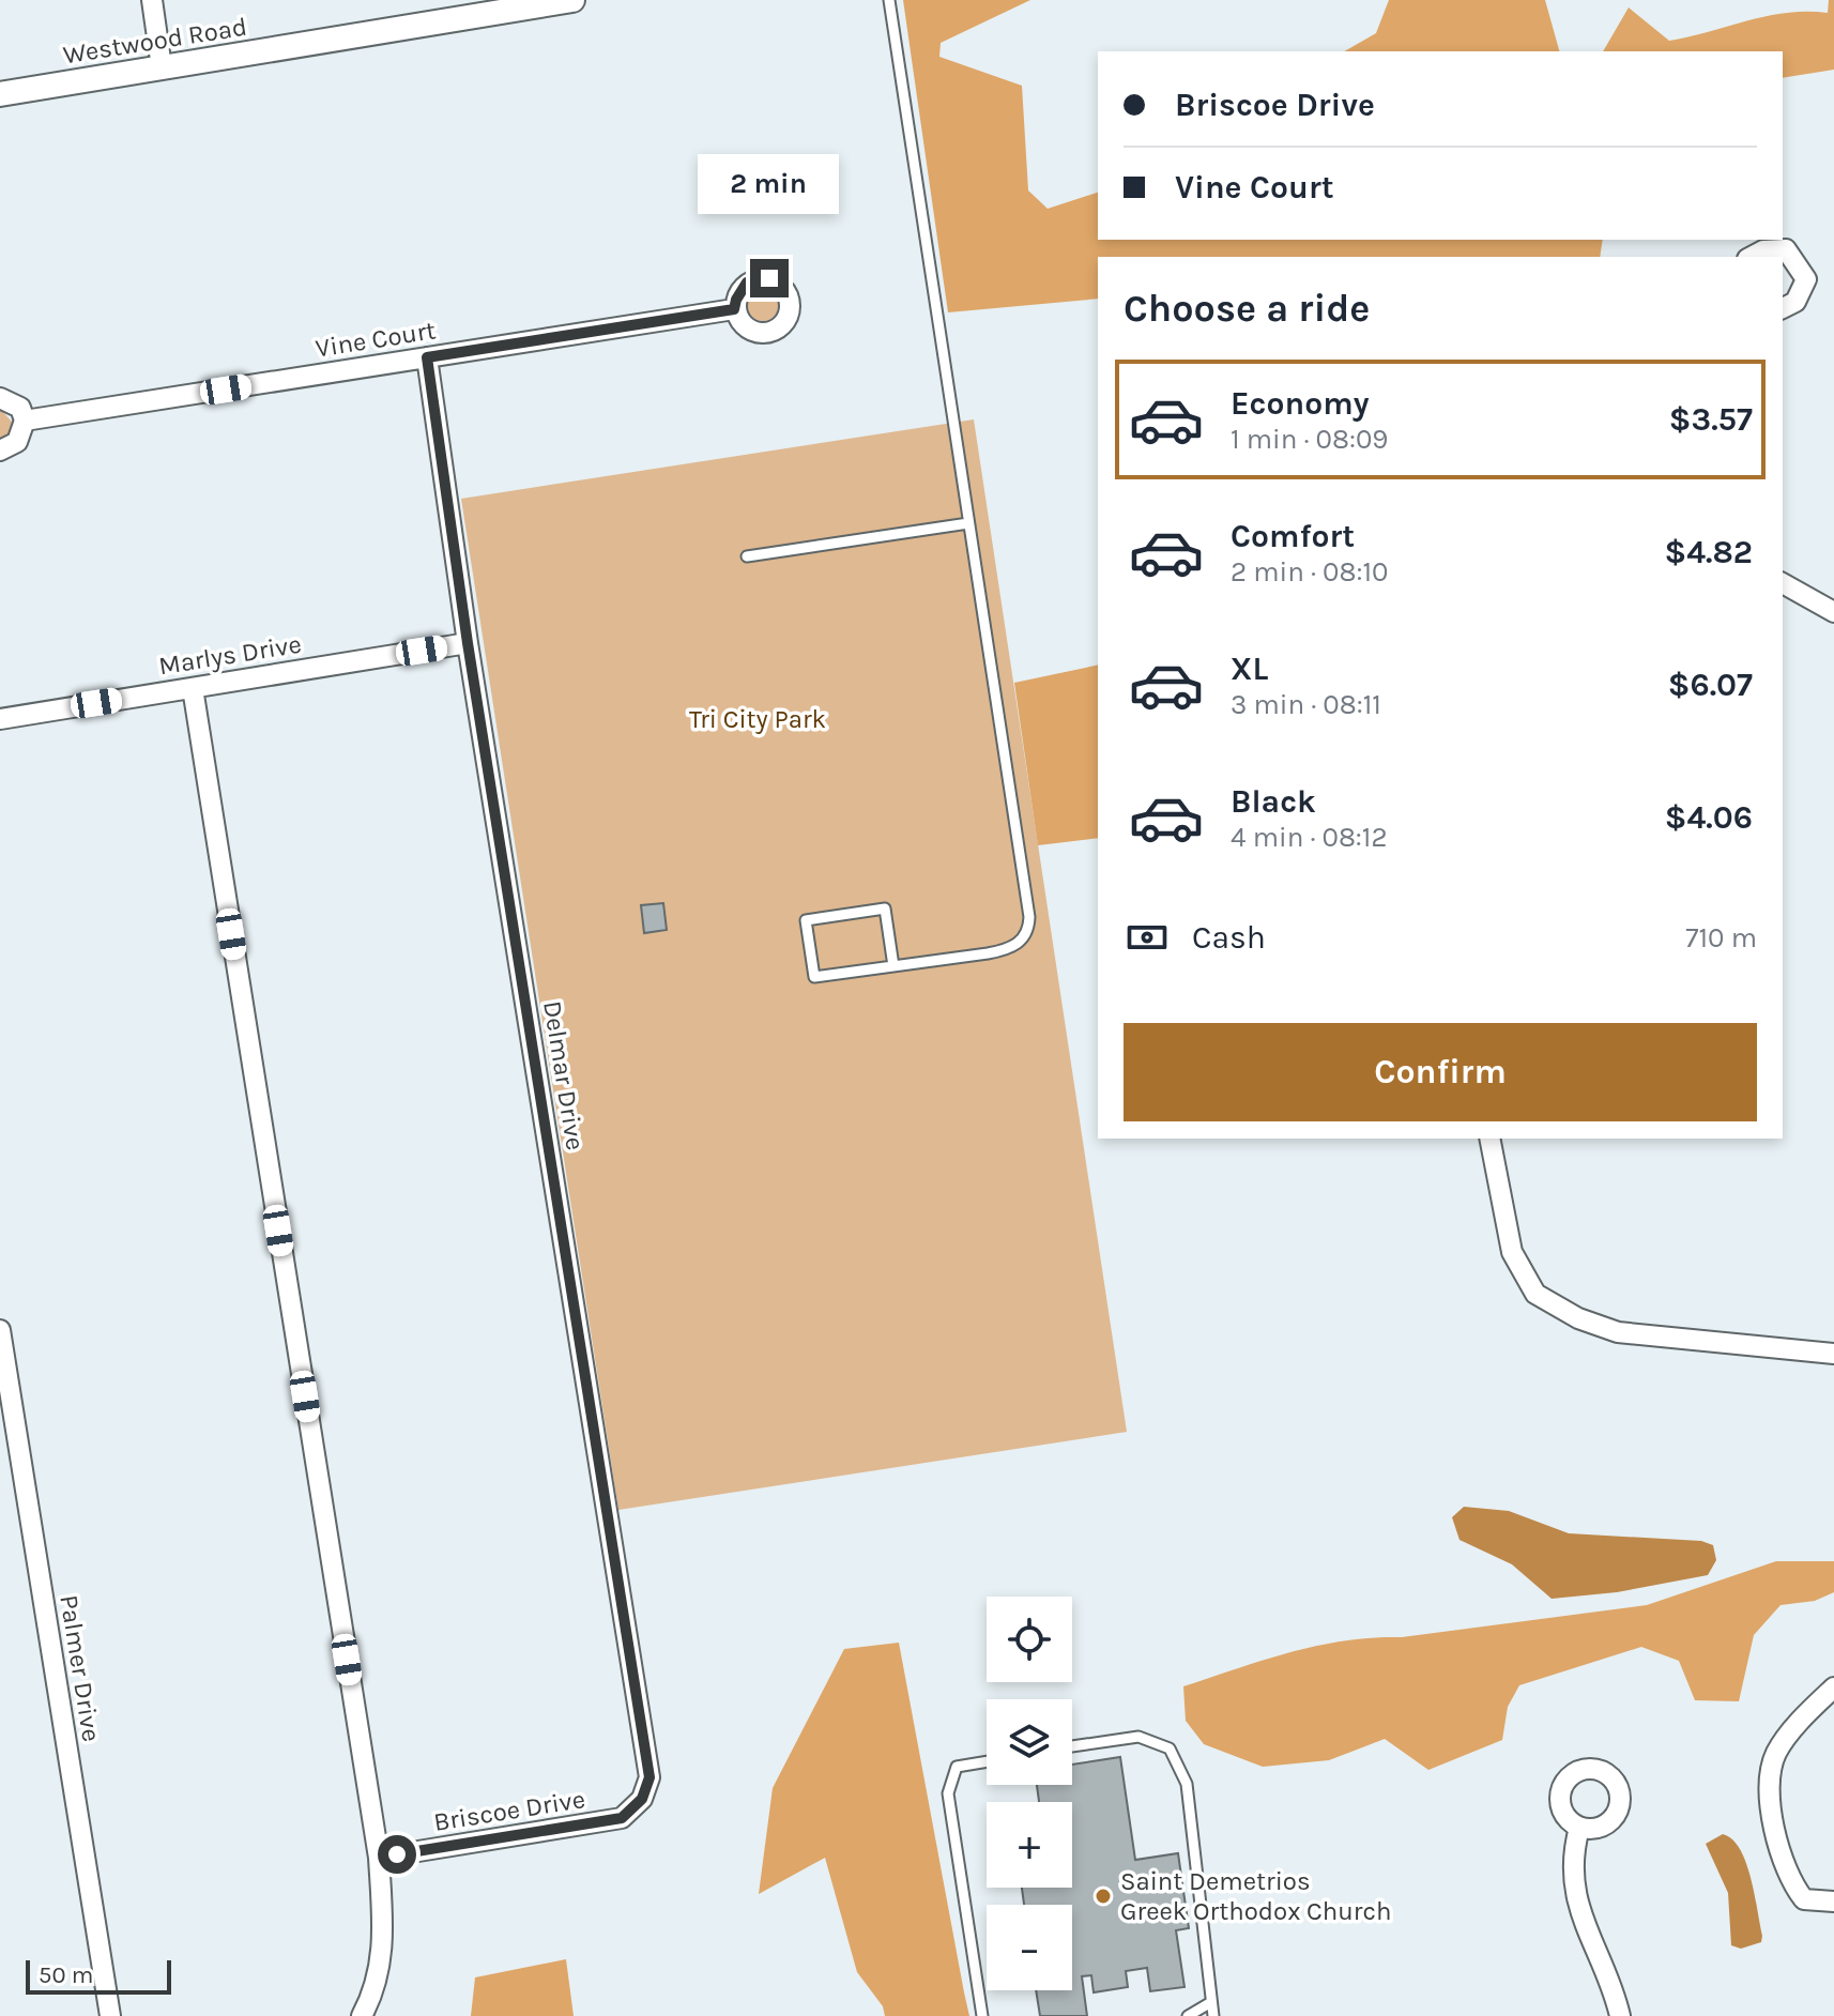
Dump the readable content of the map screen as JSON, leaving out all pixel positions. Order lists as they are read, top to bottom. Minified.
{"streets":{"street":["Westwood Road","Vine Court","Marlys Drive","Delmar Drive","Palmer Drive","Briscoe Drive"]},"crossings":[["Vine Court","Delmar Drive"],["Marlys Drive","Delmar Drive"],["Delmar Drive","Briscoe Drive"]],"parks":["Tri City Park"],"places":["Saint Demetrios Greek Orthodox Church"],"scale_bar":"50 m","page":{"banner":["Briscoe Drive","Vine Court"],"bubble":"2 min","heading":"Choose a ride","list":[{"name":"Economy","note":"1 min · 08:09","value":"$3.57"},{"name":"Comfort","note":"2 min · 08:10","value":"$4.82"},{"name":"XL","note":"3 min · 08:11","value":"$6.07"},{"name":"Black","note":"4 min · 08:12","value":"$4.06"}],"pay":["Cash","710 m"],"buttons":"Confirm","map_buttons":["+","−"],"scale":"50 m"}}
